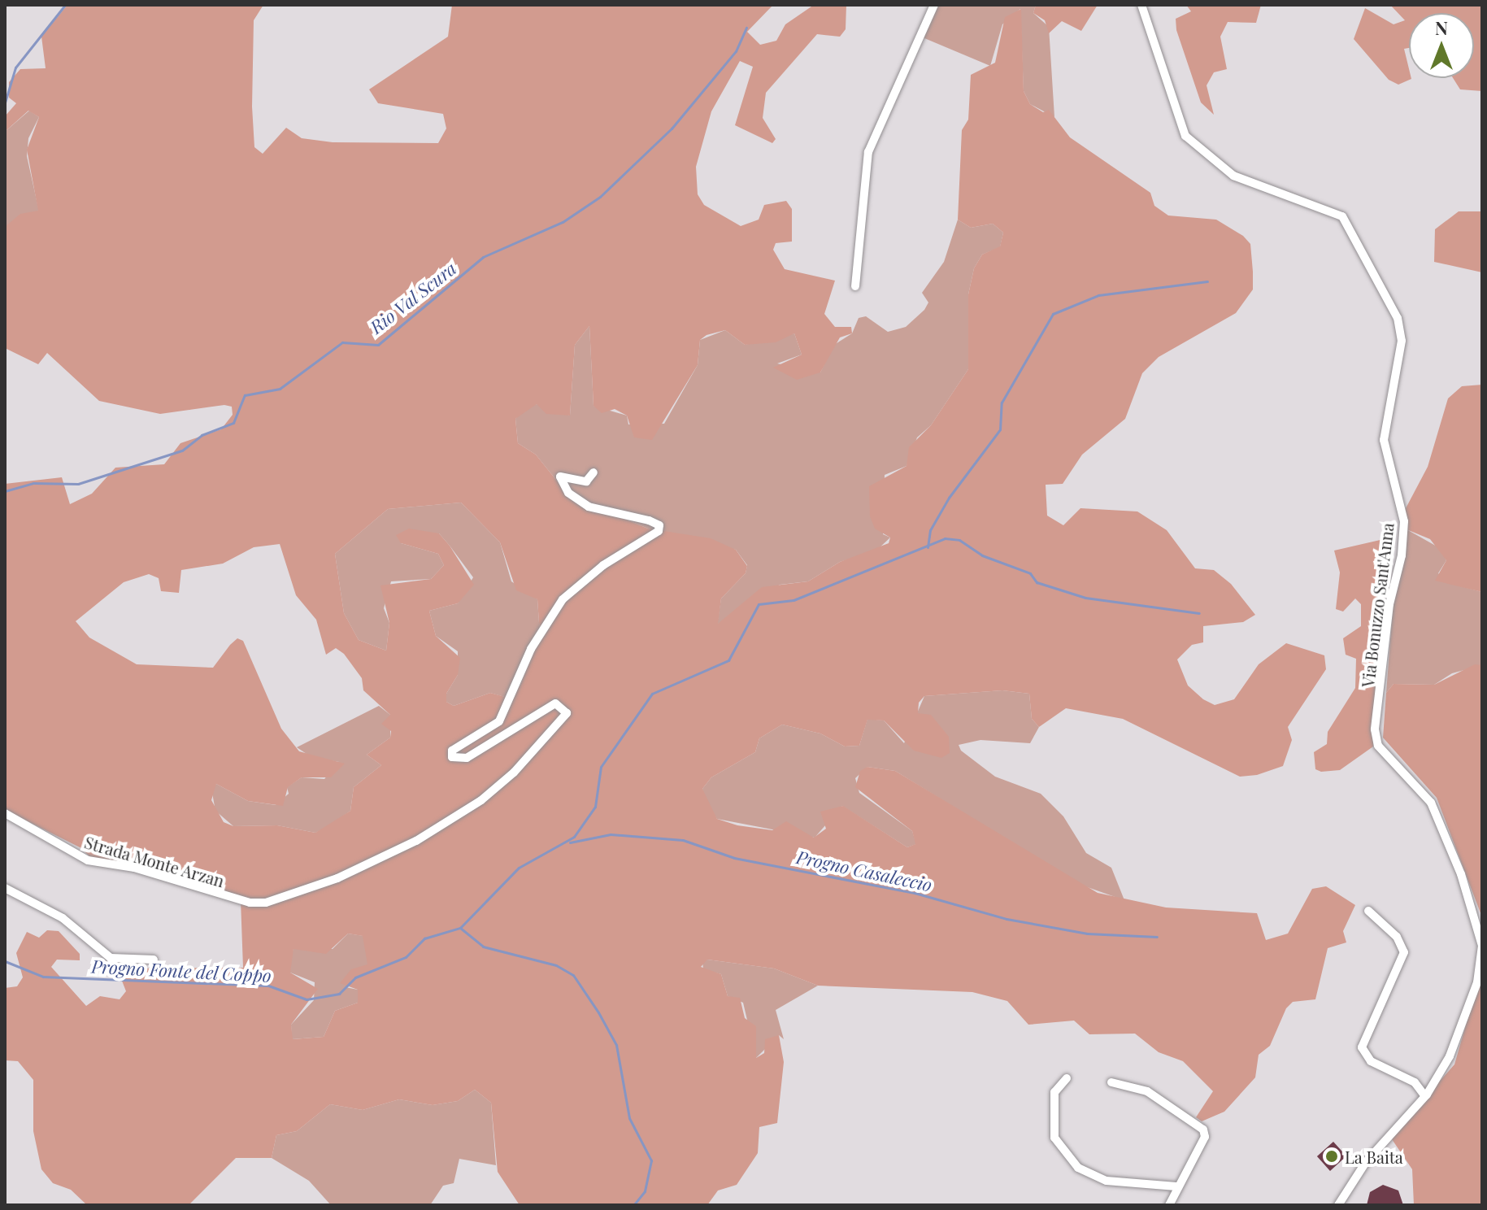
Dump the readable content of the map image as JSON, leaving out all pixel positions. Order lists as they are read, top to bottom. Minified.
{"streets":{"street":["Via Bonuzzo Sant'Anna","Strada Monte Arzan"]},"water":["Rio Val Scura","Progno Casaleccio","Progno Fonte del Coppo"],"places":["La Baita"],"north":"top"}
